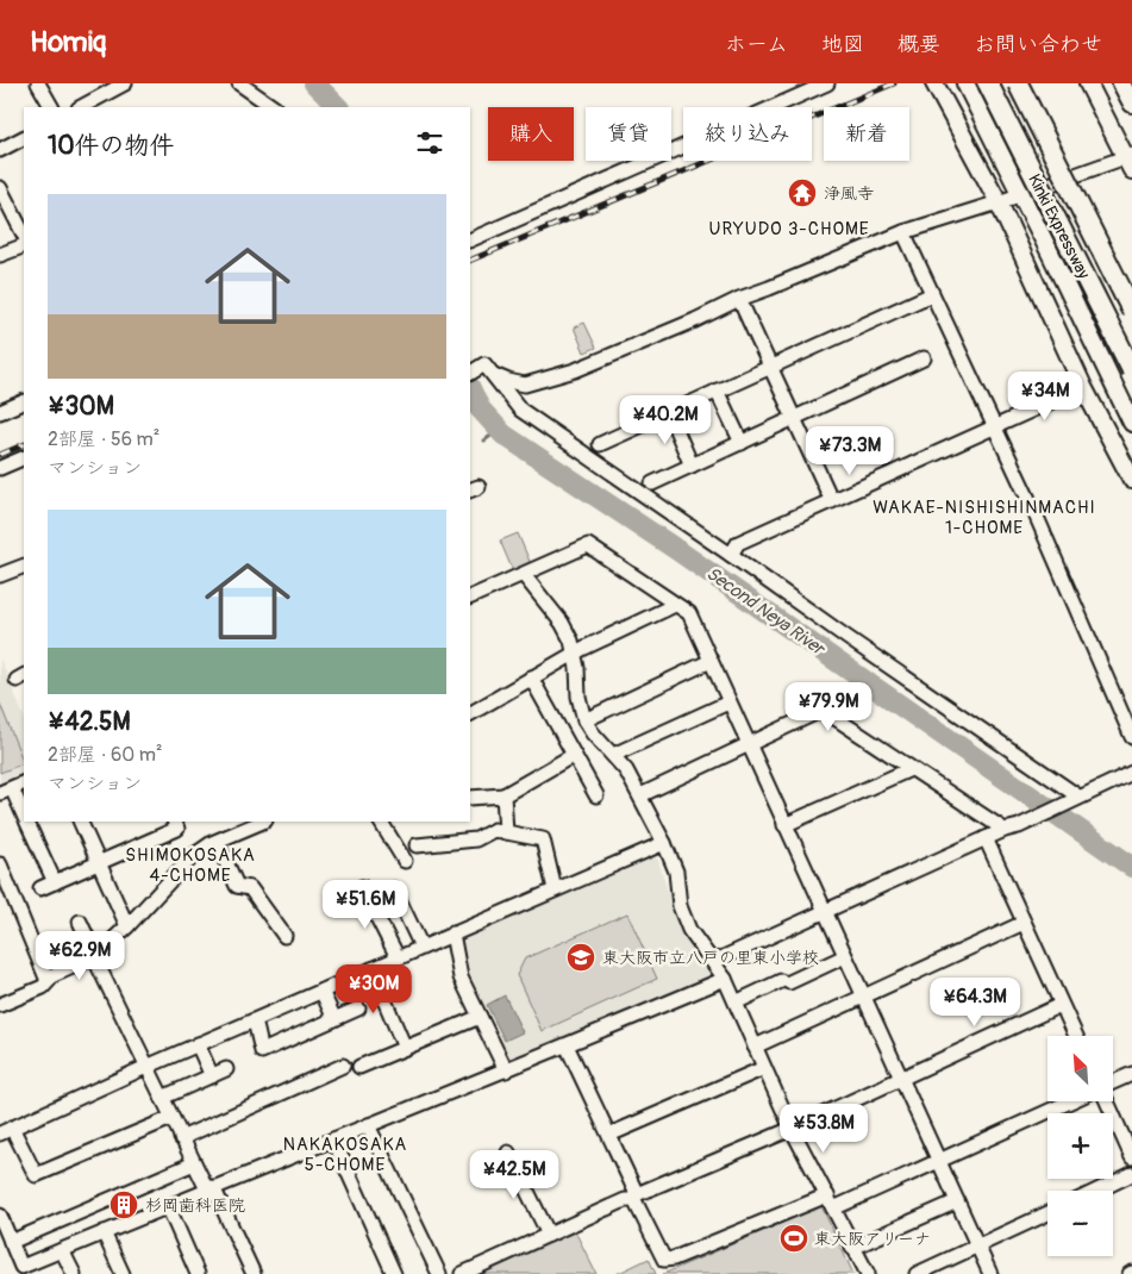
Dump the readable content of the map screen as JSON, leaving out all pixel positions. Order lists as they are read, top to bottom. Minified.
{"streets":{"highway":["Kinki Expressway"]},"districts":["URYUDO 3-CHOME","WAKAE-NISHISHINMACHI 1-CHOME","SHIMOKOSAKA 4-CHOME","NAKAKOSAKA 5-CHOME"],"water":["Second Neya River"],"places":{"temple":["浄風寺"],"school or university":["東大阪市立八戸の里東小学校"],"building":["杉岡歯科医院"],"sports":["東大阪アリーナ"]},"north":"top left","page":{"header":"Homiq","nav":["ホーム","地図","概要","お問い合わせ"],"chip":["購入","賃貸","絞り込み","新着"],"heading":"10件の物件","list":[{"name":"¥30M","note":"2部屋 · 56 m² · マンション"},{"name":"¥42.5M","note":"2部屋 · 60 m² · マンション"}],"price":["¥34M","¥40.2M","¥73.3M","¥79.9M","¥51.6M","¥62.9M","¥30M","¥64.3M","¥53.8M","¥42.5M"],"map_buttons":["+","−"]}}
